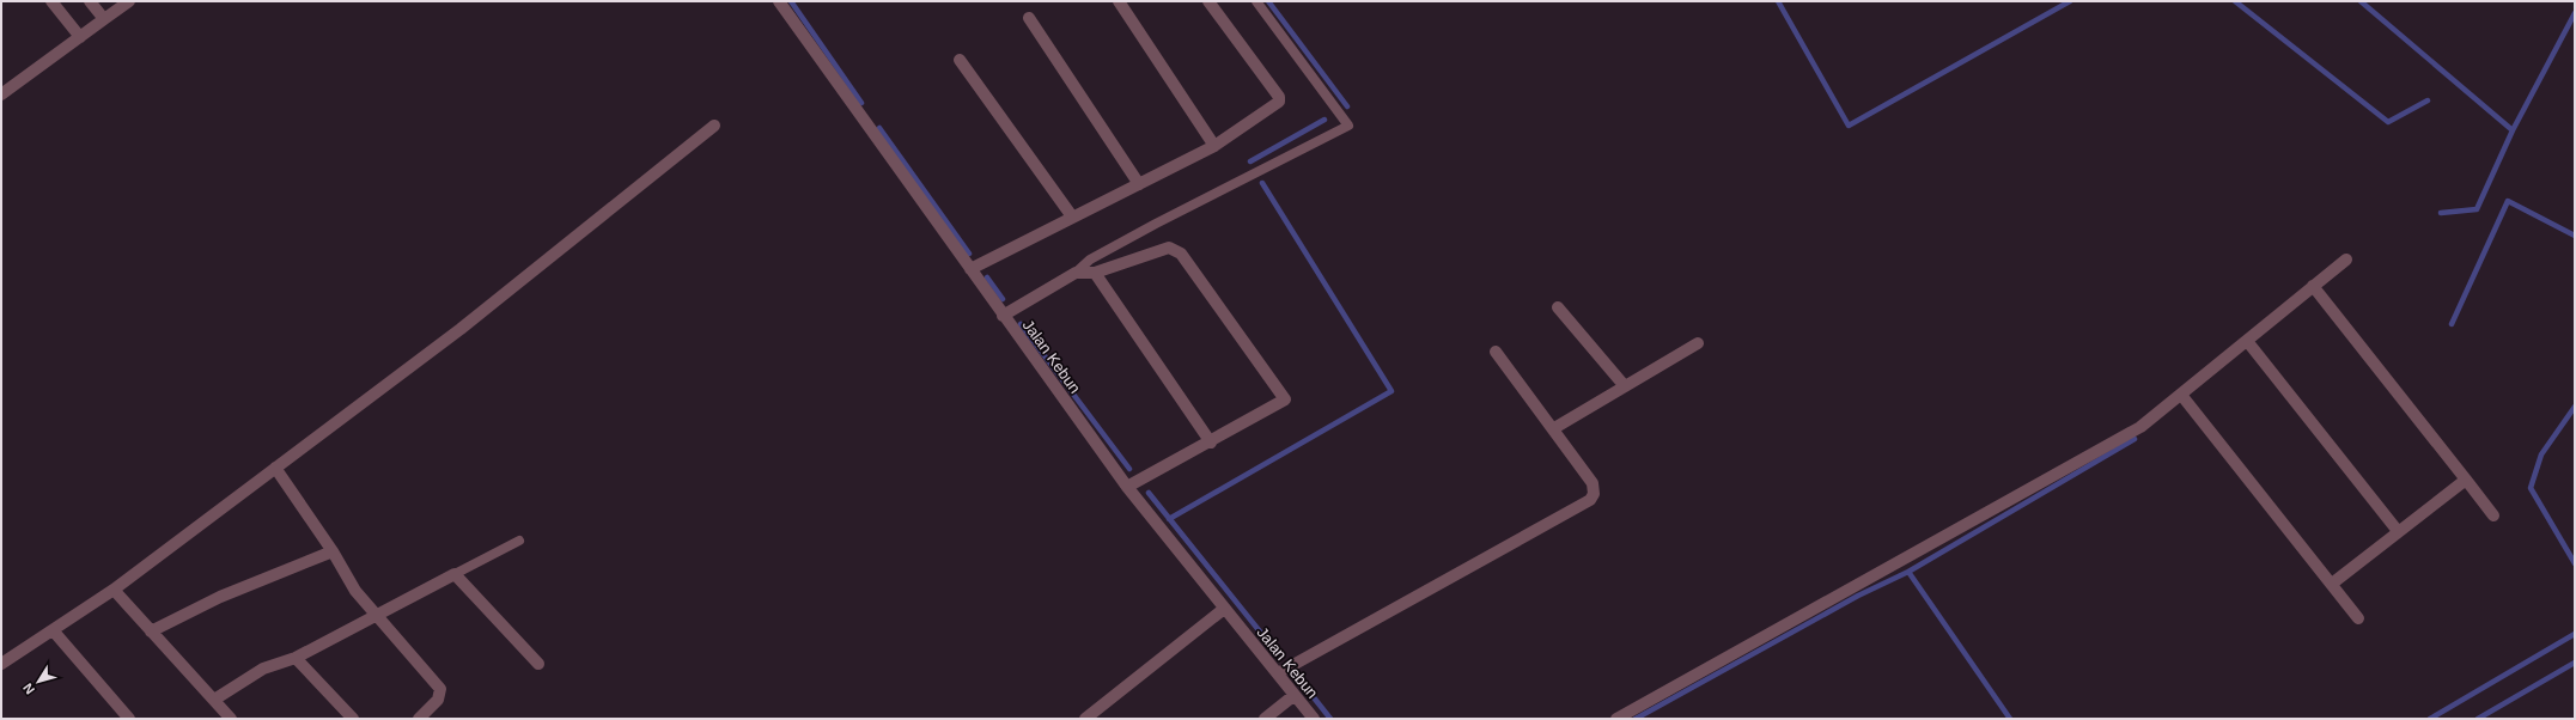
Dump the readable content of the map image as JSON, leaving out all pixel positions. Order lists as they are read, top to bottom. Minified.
{"streets":{"street":["Jalan Kebun"]},"north":"bottom left"}
